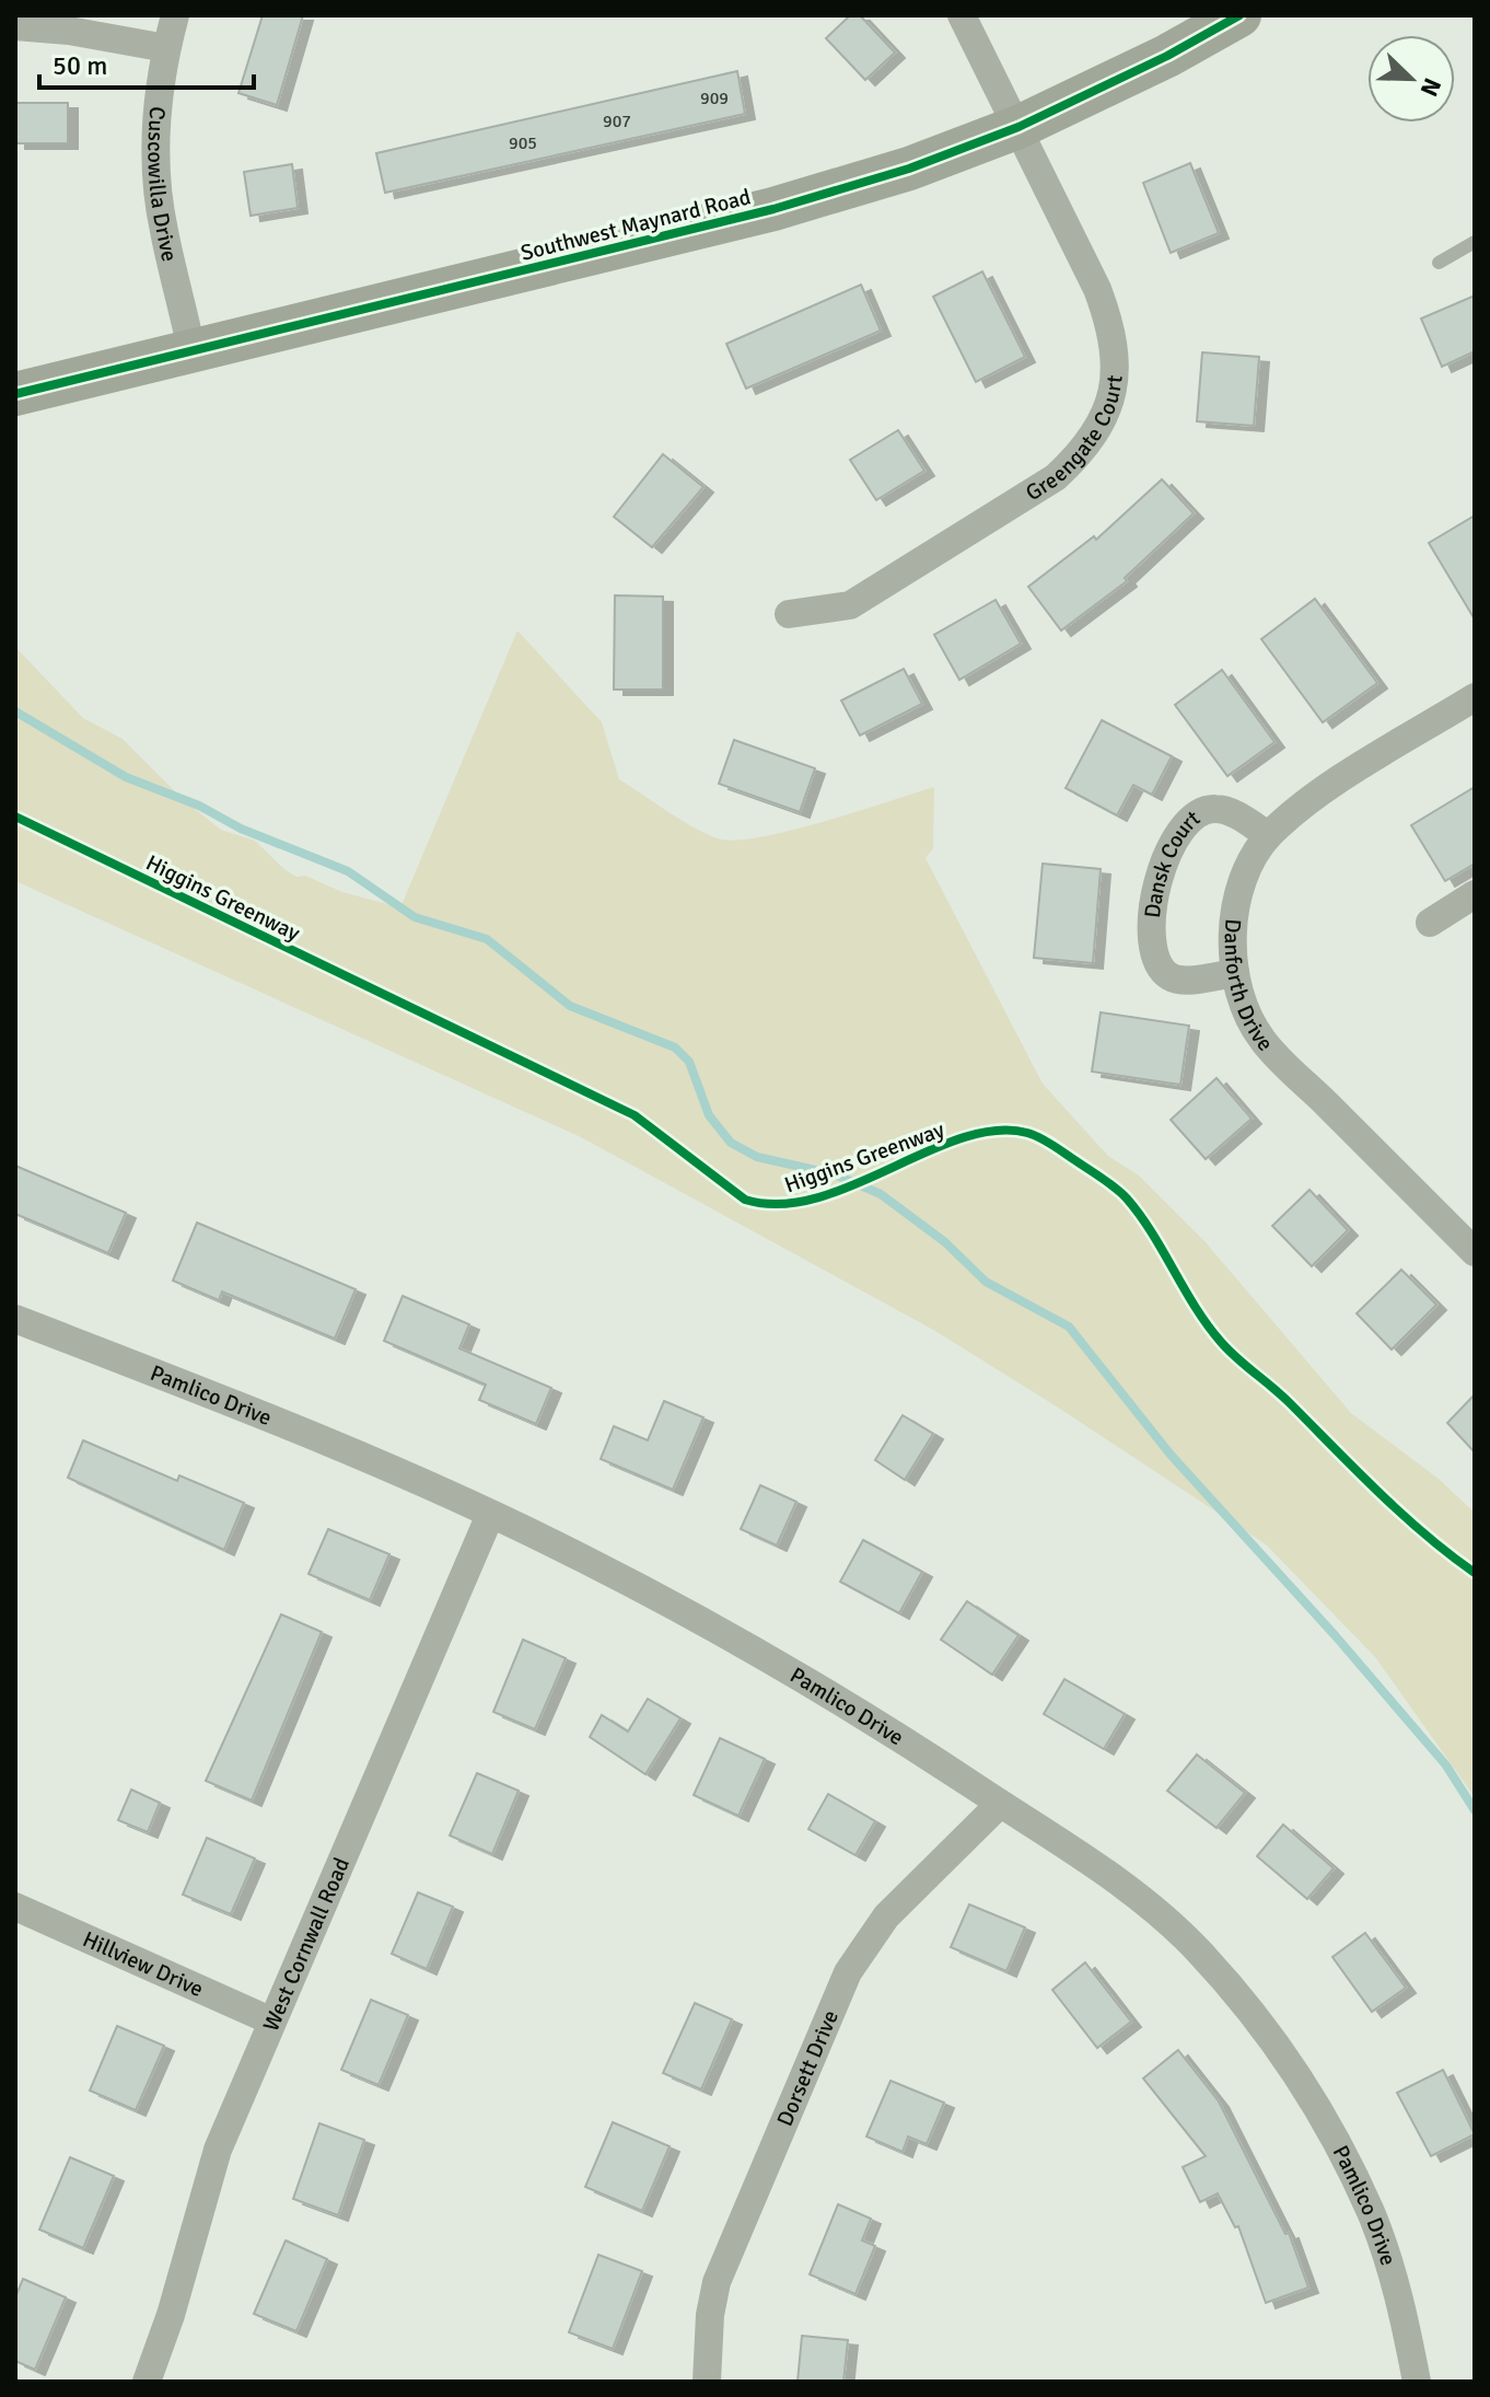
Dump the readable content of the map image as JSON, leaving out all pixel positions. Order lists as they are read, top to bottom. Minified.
{"streets":{"main road":["Southwest Maynard Road"],"street":["Cuscowilla Drive","Greengate Court","Dansk Court","Danforth Drive","Pamlico Drive","West Cornwall Road","Hillview Drive","Dorsett Drive"],"cycle path":["Higgins Greenway"]},"crossings":[["Cuscowilla Drive","Southwest Maynard Road"],["Southwest Maynard Road","Greengate Court"],["Dansk Court","Danforth Drive"],["Pamlico Drive","West Cornwall Road"],["Pamlico Drive","Dorsett Drive"],["West Cornwall Road","Hillview Drive"]],"house_numbers":["909","907","905"],"scale_bar":"50 m","north":"bottom right"}
